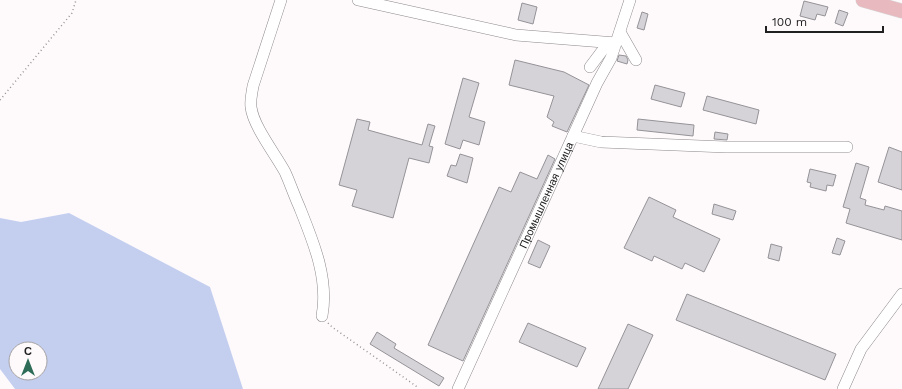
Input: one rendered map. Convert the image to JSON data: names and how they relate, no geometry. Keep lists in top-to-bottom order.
{
  "streets": {
    "street": ["Промышленная улица"]
  },
  "scale_bar": "100 m",
  "north": "top"
}
